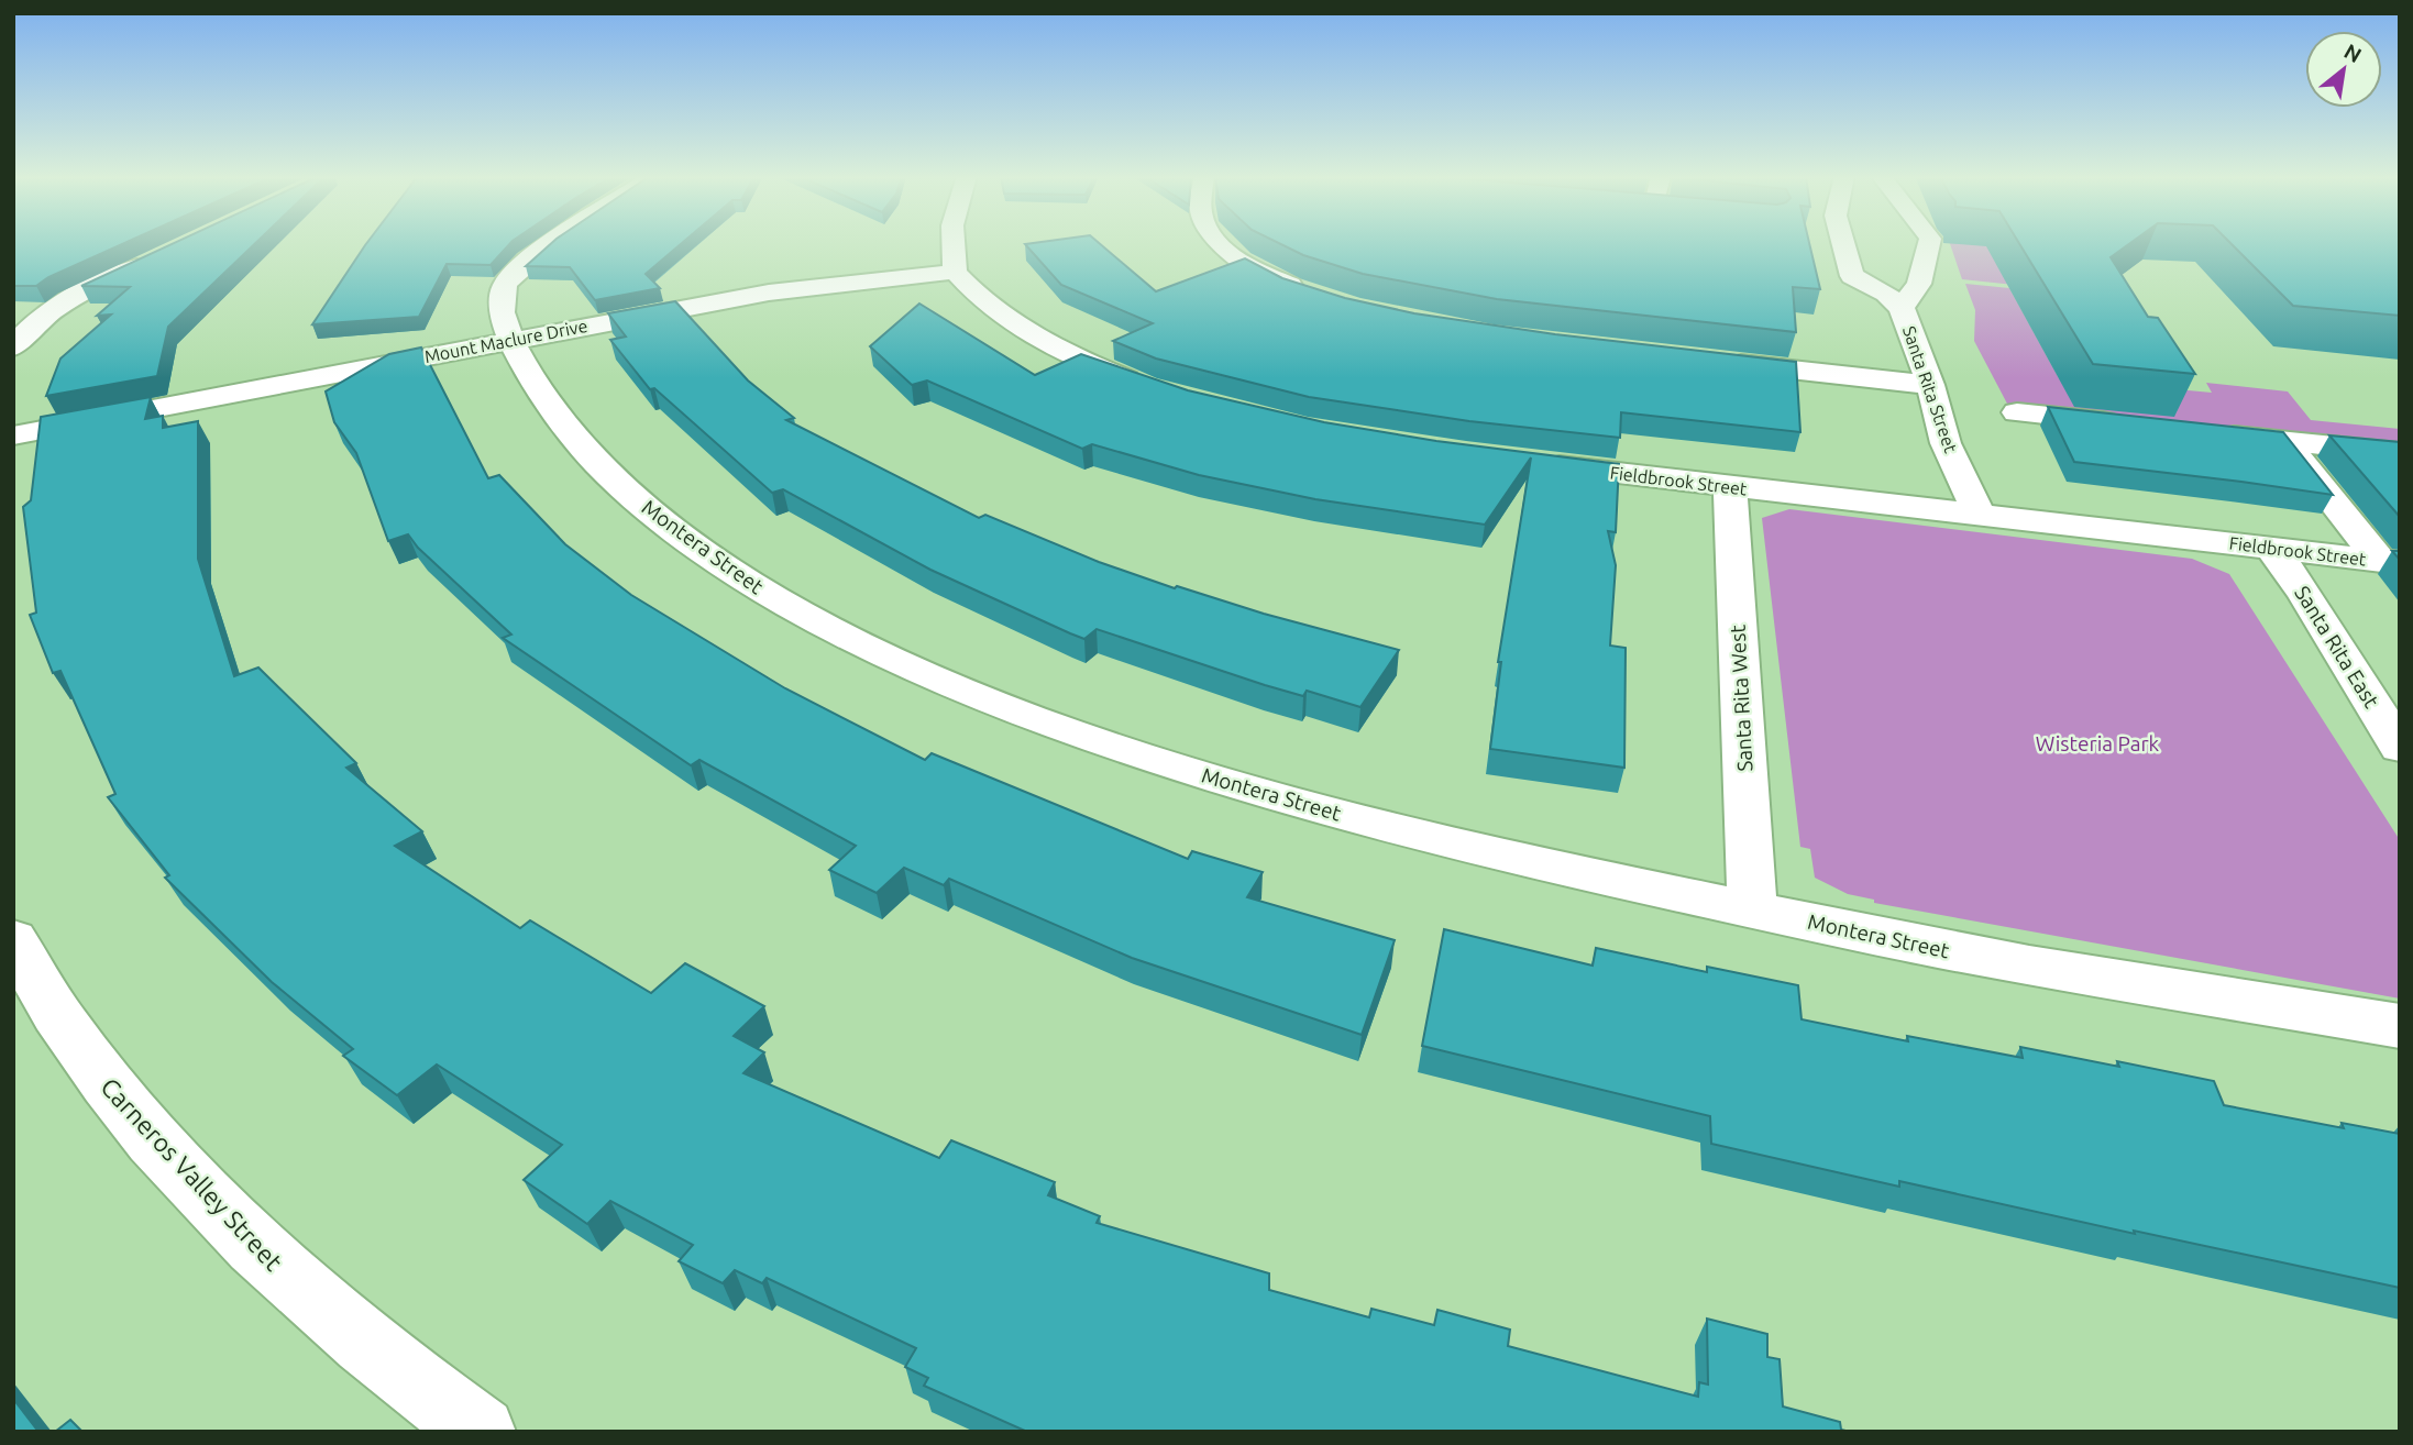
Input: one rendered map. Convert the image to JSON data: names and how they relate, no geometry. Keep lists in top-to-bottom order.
{
  "streets": {
    "street": [
      "Mount Maclure Drive",
      "Santa Rita Street",
      "Fieldbrook Street",
      "Montera Street",
      "Santa Rita East",
      "Santa Rita West",
      "Carneros Valley Street"
    ]
  },
  "crossings": [
    ["Mount Maclure Drive", "Montera Street"],
    ["Santa Rita Street", "Fieldbrook Street"],
    ["Fieldbrook Street", "Santa Rita East"],
    ["Fieldbrook Street", "Santa Rita West"],
    ["Montera Street", "Santa Rita West"]
  ],
  "parks": ["Wisteria Park"],
  "north": "top right"
}
